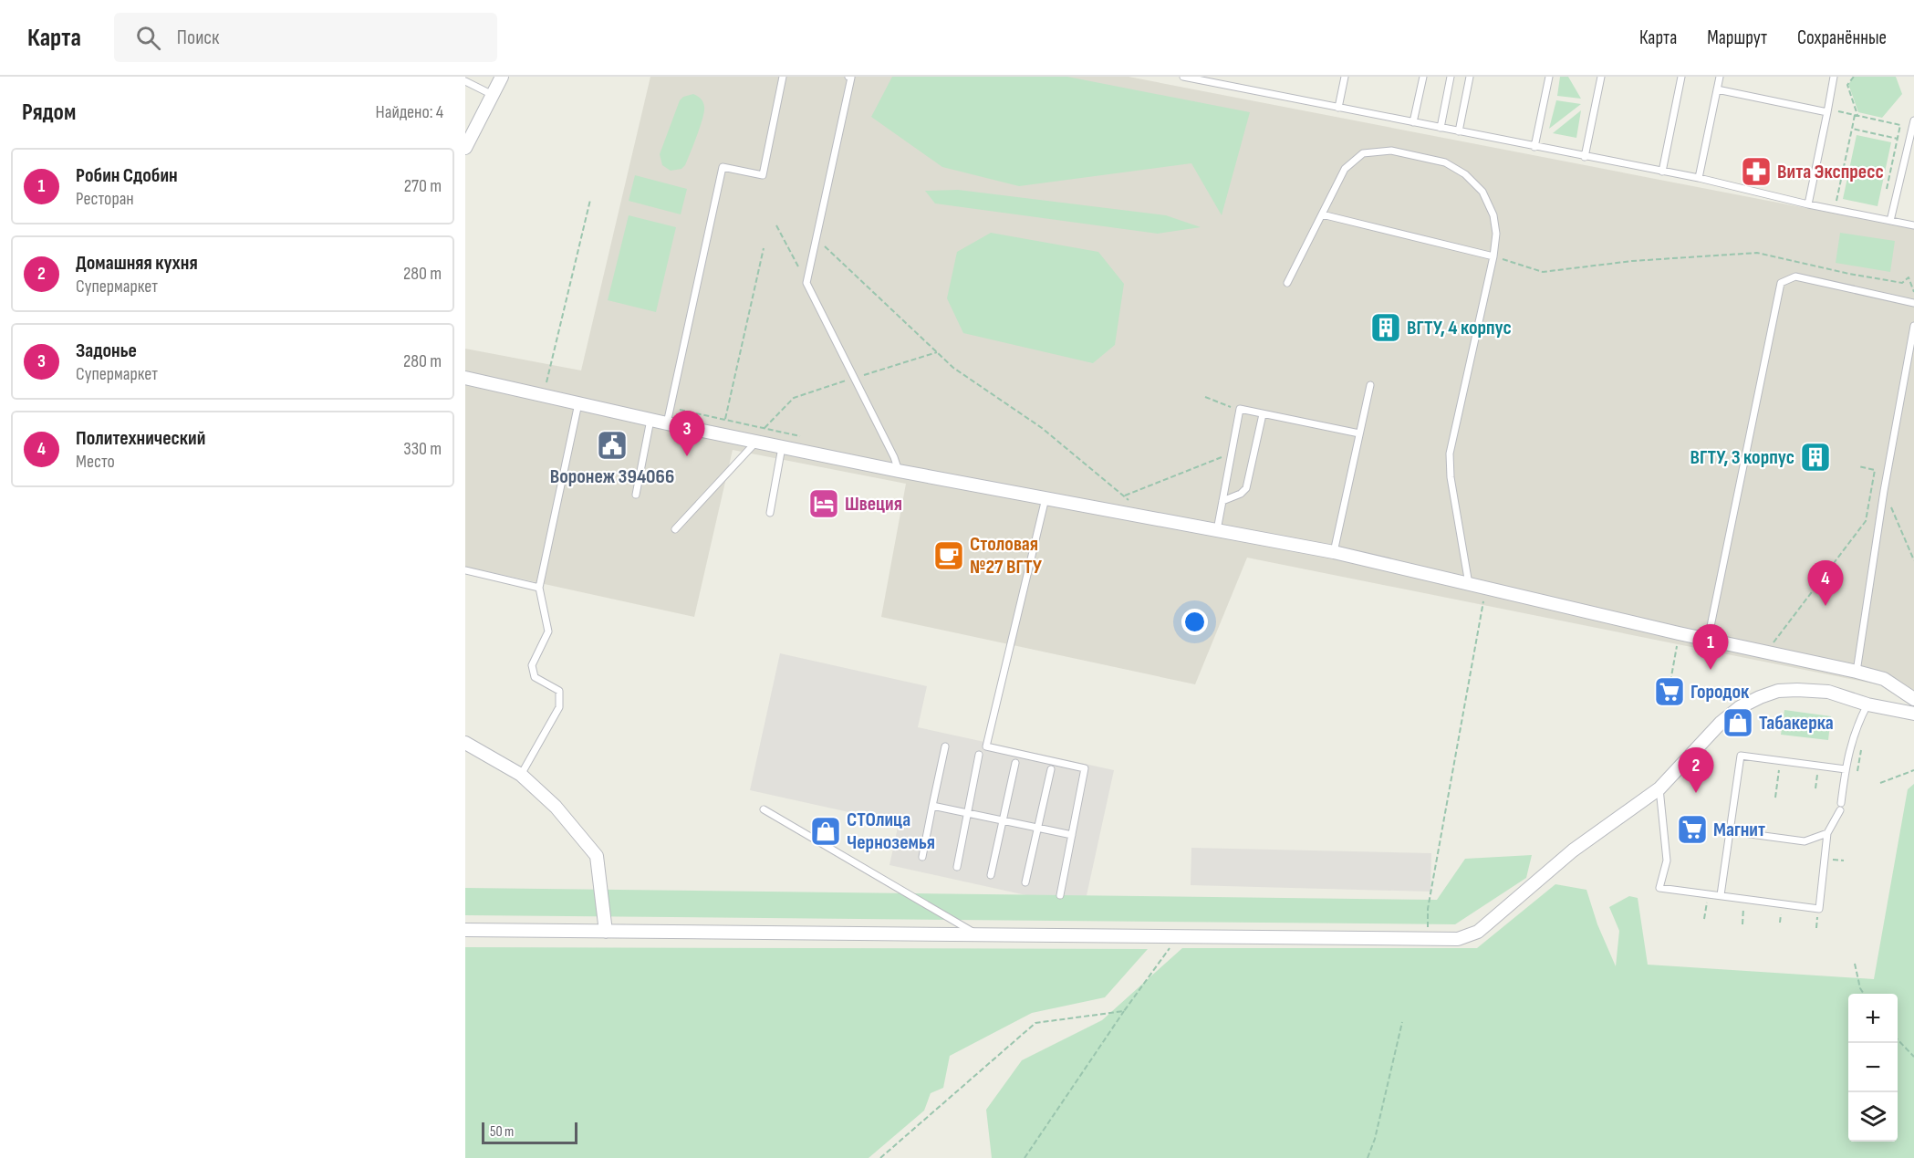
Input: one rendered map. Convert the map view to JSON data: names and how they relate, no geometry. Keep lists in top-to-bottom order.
{
  "places": {
    "pharmacy": ["Вита Экспресс"],
    "building": ["ВГТУ, 4 корпус", "ВГТУ, 3 корпус"],
    "public building": ["Воронеж 394066"],
    "hotel": ["Швеция"],
    "cafe": ["Столовая №27 ВГТУ"],
    "supermarket": ["Городок", "Магнит"],
    "shop": ["Табакерка", "СТОлица Черноземья"]
  },
  "scale_bar": "50 m",
  "page": {
    "header": "Карта",
    "search": "Поиск",
    "nav": ["Карта", "Маршрут", "Сохранённые"],
    "heading": ["Рядом", "Найдено: 4"],
    "list": [
      {
        "mark": "1",
        "name": "Робин Сдобин",
        "note": "Ресторан",
        "value": "270 m"
      },
      {
        "mark": "2",
        "name": "Домашняя кухня",
        "note": "Супермаркет",
        "value": "280 m"
      },
      {
        "mark": "3",
        "name": "Задонье",
        "note": "Супермаркет",
        "value": "280 m"
      },
      {
        "mark": "4",
        "name": "Политехнический",
        "note": "Место",
        "value": "330 m"
      }
    ],
    "pins": [
      "3",
      "4",
      "1",
      "2"
    ],
    "map_buttons": ["+", "−"],
    "scale": "50 m"
  }
}
